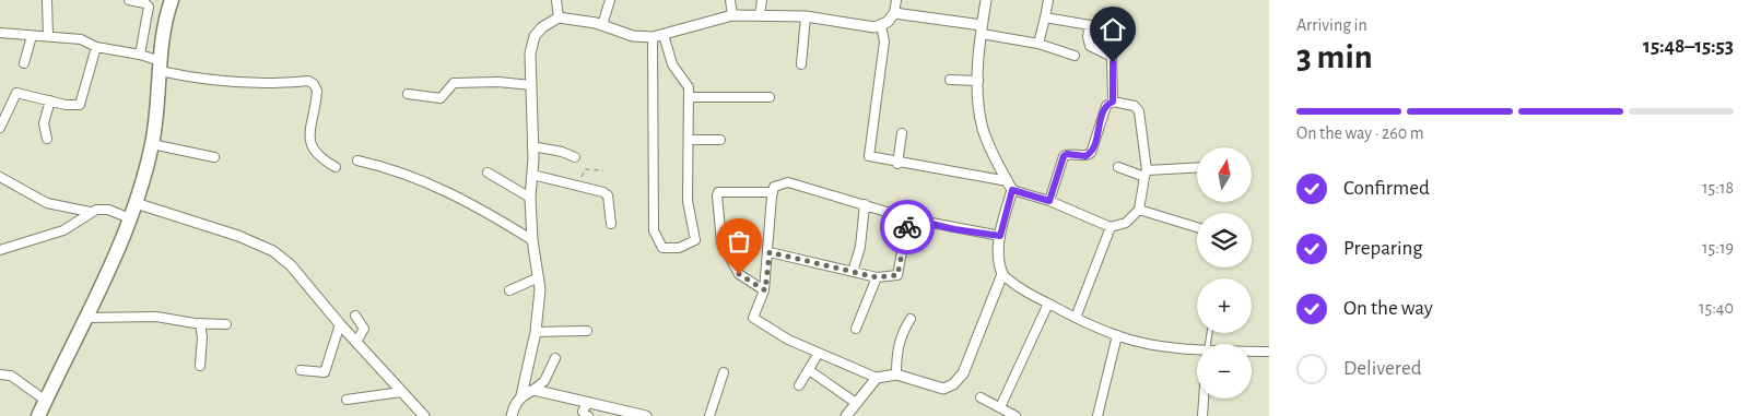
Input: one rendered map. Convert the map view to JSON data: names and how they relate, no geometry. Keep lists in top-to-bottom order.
{
  "north": "top",
  "page": {
    "heading": ["3 min", "Arriving in", "15:48–15:53"],
    "bar": "On the way · 260 m",
    "map_buttons": ["+", "−"],
    "list": [
      ["Confirmed", "15:18"],
      ["Preparing", "15:19"],
      ["On the way", "15:40"],
      "Delivered"
    ]
  }
}
